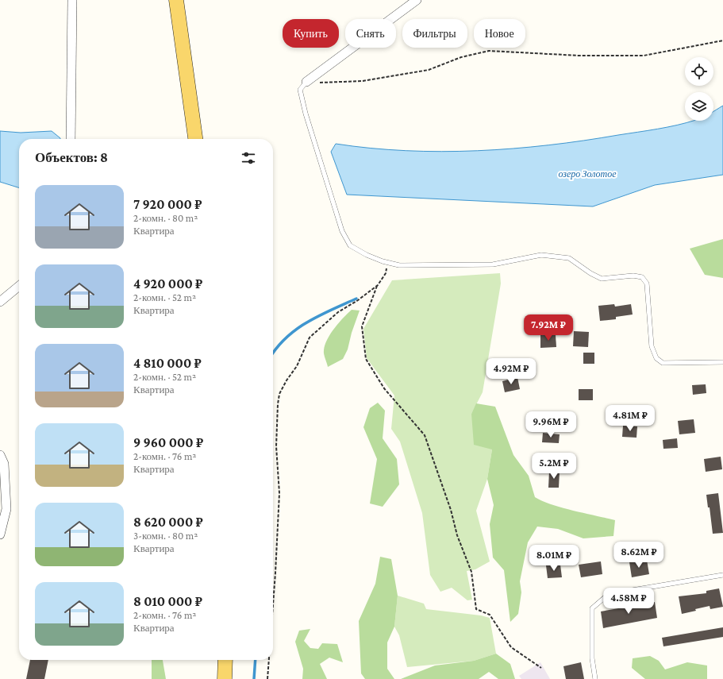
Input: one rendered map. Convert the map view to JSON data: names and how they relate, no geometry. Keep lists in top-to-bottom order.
{
  "water": ["озеро Золотое"],
  "page": {
    "chip": [
      "Купить",
      "Снять",
      "Фильтры",
      "Новое"
    ],
    "heading": "Объектов: 8",
    "list": [
      {
        "name": "7 920 000 ₽",
        "note": "2-комн. · 80 m² · Квартира"
      },
      {
        "name": "4 920 000 ₽",
        "note": "2-комн. · 52 m² · Квартира"
      },
      {
        "name": "4 810 000 ₽",
        "note": "2-комн. · 52 m² · Квартира"
      },
      {
        "name": "9 960 000 ₽",
        "note": "2-комн. · 76 m² · Квартира"
      },
      {
        "name": "8 620 000 ₽",
        "note": "3-комн. · 80 m² · Квартира"
      },
      {
        "name": "8 010 000 ₽",
        "note": "2-комн. · 76 m² · Квартира"
      }
    ],
    "price": [
      "7.92M ₽",
      "4.92M ₽",
      "4.81M ₽",
      "9.96M ₽",
      "5.2M ₽",
      "8.62M ₽",
      "8.01M ₽",
      "4.58M ₽"
    ]
  }
}
